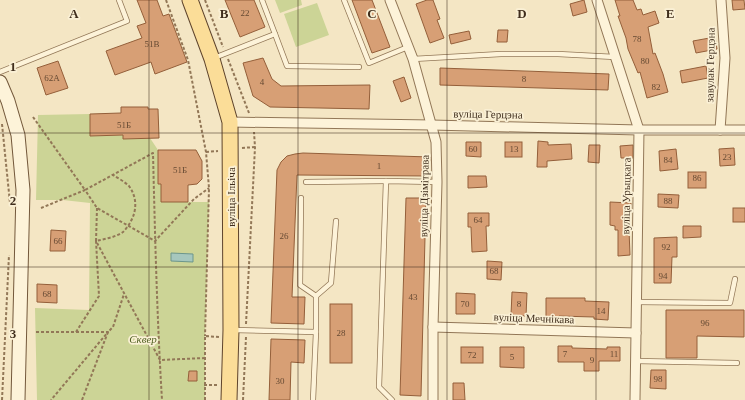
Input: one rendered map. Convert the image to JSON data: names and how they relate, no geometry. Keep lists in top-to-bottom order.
{
  "streets": {
    "main road": ["вуліца Ільіча"],
    "street": [
      "завулак Герцэна",
      "вуліца Герцэна",
      "вуліца Дзімітрава",
      "вуліца Урыцкага",
      "вуліца Мечнікава"
    ]
  },
  "crossings": [
    ["завулак Герцэна", "вуліца Герцэна"],
    ["вуліца Герцэна", "вуліца Дзімітрава"],
    ["вуліца Герцэна", "вуліца Урыцкага"],
    ["вуліца Герцэна", "вуліца Ільіча"],
    ["вуліца Дзімітрава", "вуліца Мечнікава"],
    ["вуліца Урыцкага", "вуліца Мечнікава"]
  ],
  "parks": ["Сквер"],
  "house_numbers": [
    "22",
    "78",
    "51В",
    "80",
    "62А",
    "8",
    "4",
    "82",
    "51Б",
    "60",
    "13",
    "23",
    "84",
    "1",
    "51Б",
    "86",
    "88",
    "64",
    "26",
    "66",
    "92",
    "68",
    "94",
    "68",
    "43",
    "70",
    "8",
    "14",
    "96",
    "28",
    "7",
    "11",
    "72",
    "5",
    "9",
    "98",
    "30"
  ],
  "grid": {
    "columns": [
      "A",
      "B",
      "C",
      "D",
      "E"
    ],
    "rows": ["1", "2", "3"]
  }
}
